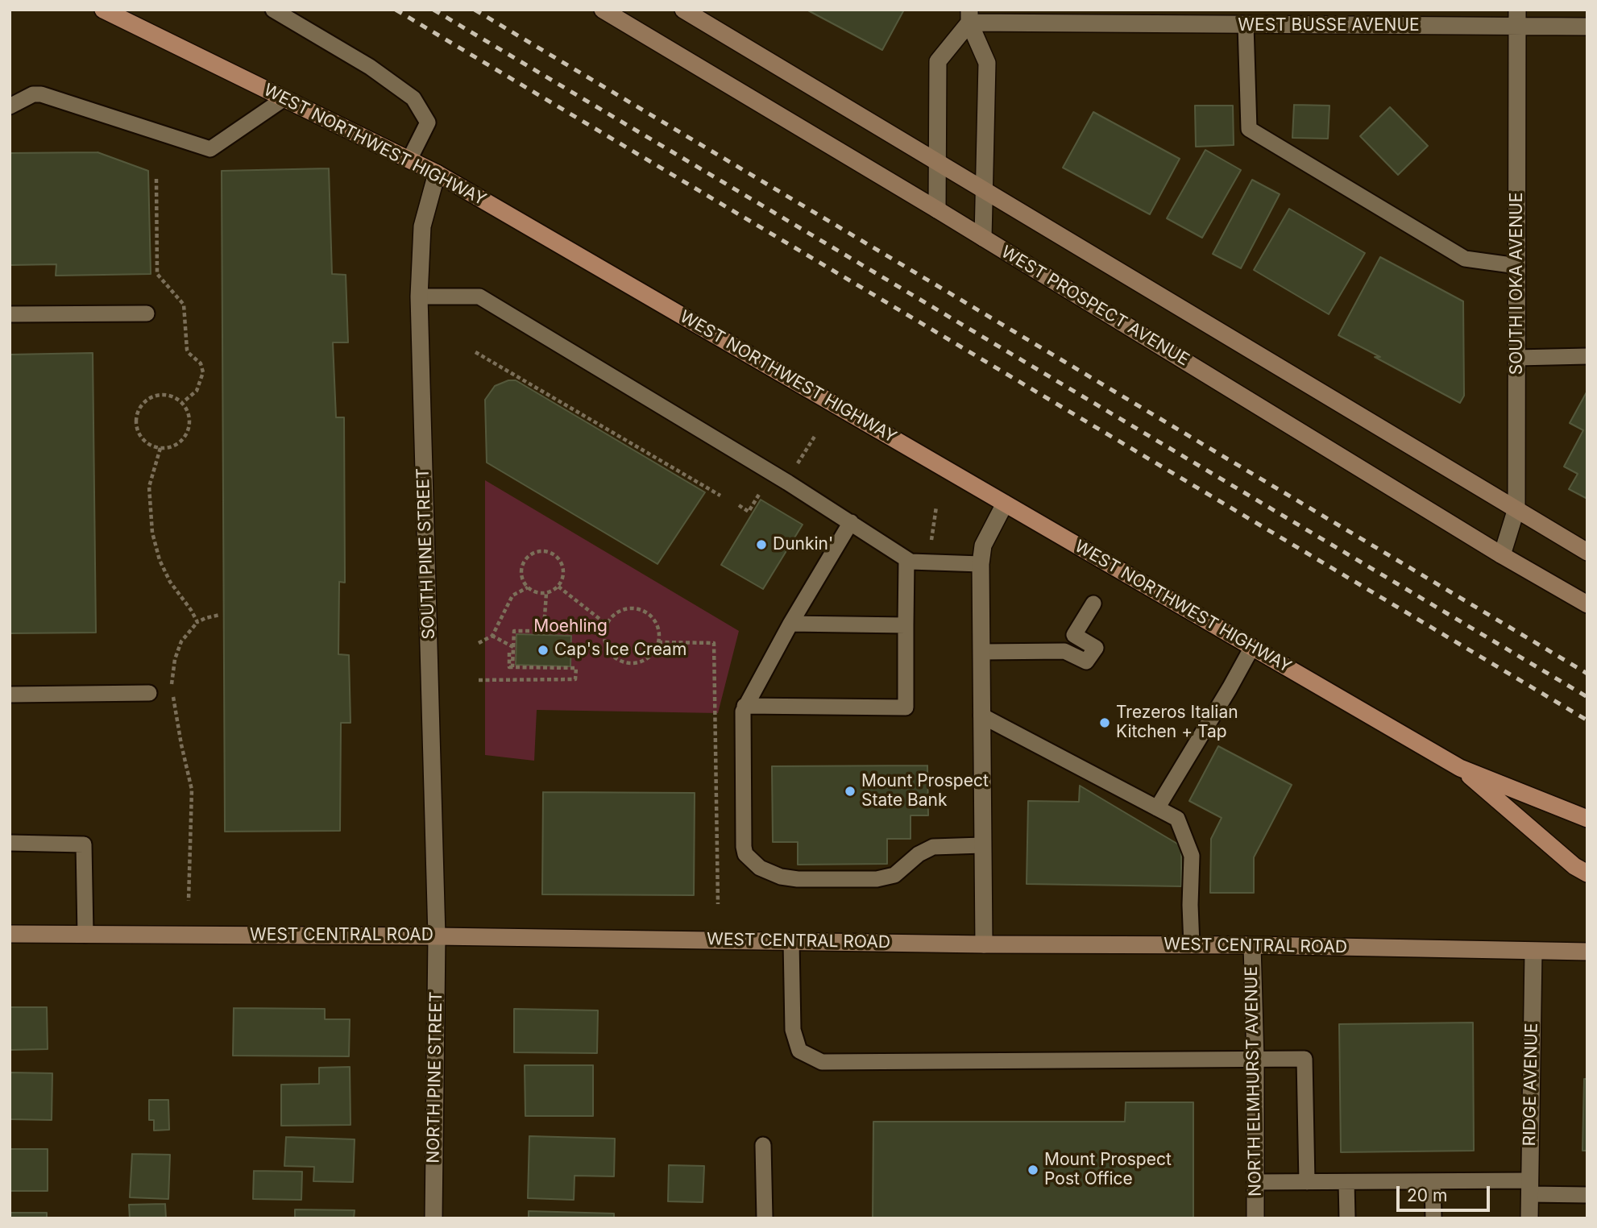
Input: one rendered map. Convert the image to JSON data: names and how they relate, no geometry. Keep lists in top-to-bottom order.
{
  "streets": {
    "main road": ["WEST NORTHWEST HIGHWAY"],
    "street": [
      "WEST BUSSE AVENUE",
      "SOUTH I OKA AVENUE",
      "WEST PROSPECT AVENUE",
      "SOUTH PINE STREET",
      "WEST CENTRAL ROAD",
      "NORTH PINE STREET",
      "NORTH ELMHURST AVENUE",
      "RIDGE AVENUE"
    ]
  },
  "crossings": [
    ["WEST BUSSE AVENUE", "SOUTH I OKA AVENUE"],
    ["WEST NORTHWEST HIGHWAY", "SOUTH PINE STREET"],
    ["SOUTH I OKA AVENUE", "WEST PROSPECT AVENUE"],
    ["SOUTH PINE STREET", "WEST CENTRAL ROAD"],
    ["SOUTH PINE STREET", "NORTH PINE STREET"],
    ["WEST CENTRAL ROAD", "NORTH PINE STREET"],
    ["WEST CENTRAL ROAD", "NORTH ELMHURST AVENUE"],
    ["WEST CENTRAL ROAD", "RIDGE AVENUE"]
  ],
  "parks": ["Moehling"],
  "places": [
    "Dunkin'",
    "Cap's Ice Cream",
    "Trezeros Italian Kitchen + Tap",
    "Mount Prospect State Bank",
    "Mount Prospect Post Office"
  ],
  "scale_bar": "20 m"
}
